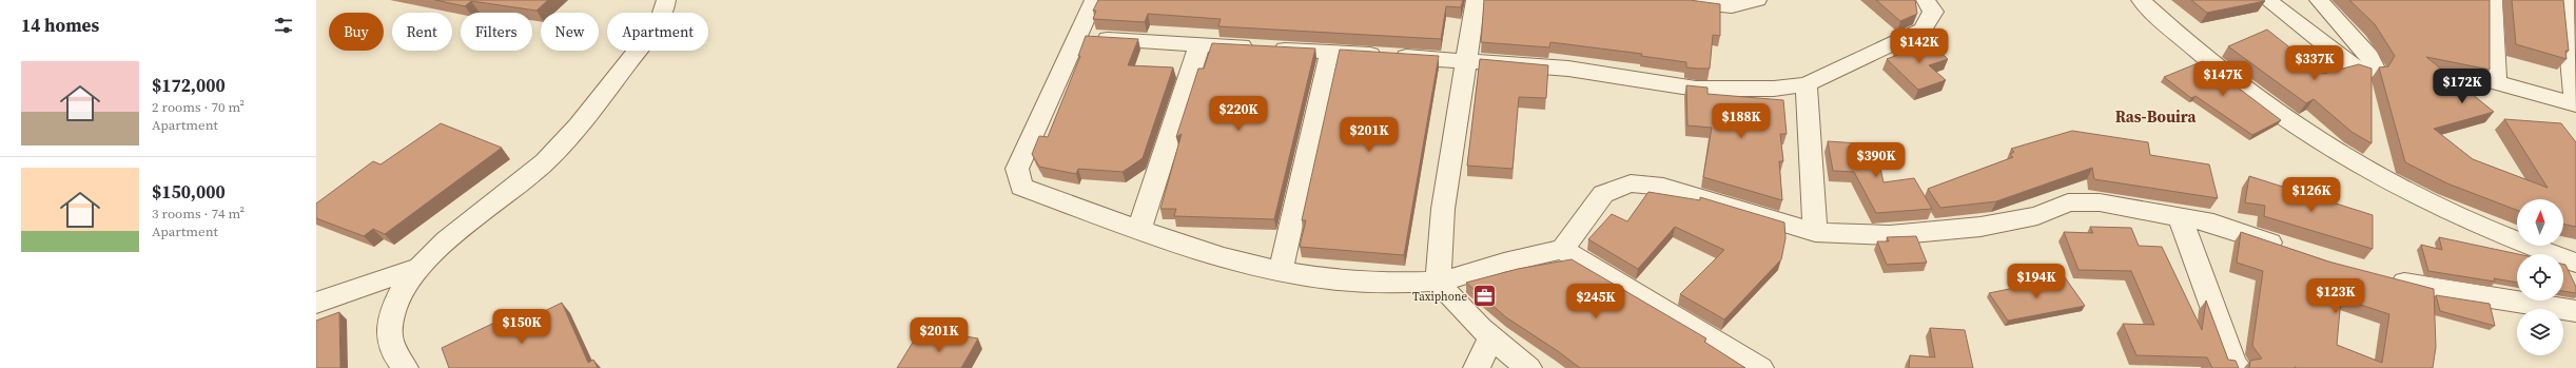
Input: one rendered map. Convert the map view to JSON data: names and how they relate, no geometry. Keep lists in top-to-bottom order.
{
  "districts": ["Ras-Bouira"],
  "places": {
    "office": ["Taxiphone"]
  },
  "north": "top",
  "page": {
    "heading": "14 homes",
    "chip": [
      "Buy",
      "Rent",
      "Filters",
      "New",
      "Apartment"
    ],
    "price": [
      "$142K",
      "$337K",
      "$147K",
      "$172K",
      "$220K",
      "$188K",
      "$201K",
      "$390K",
      "$126K",
      "$194K",
      "$123K",
      "$245K",
      "$150K",
      "$201K"
    ],
    "list": [
      {
        "name": "$172,000",
        "note": "2 rooms · 70 m² · Apartment"
      },
      {
        "name": "$150,000",
        "note": "3 rooms · 74 m² · Apartment"
      }
    ]
  }
}
